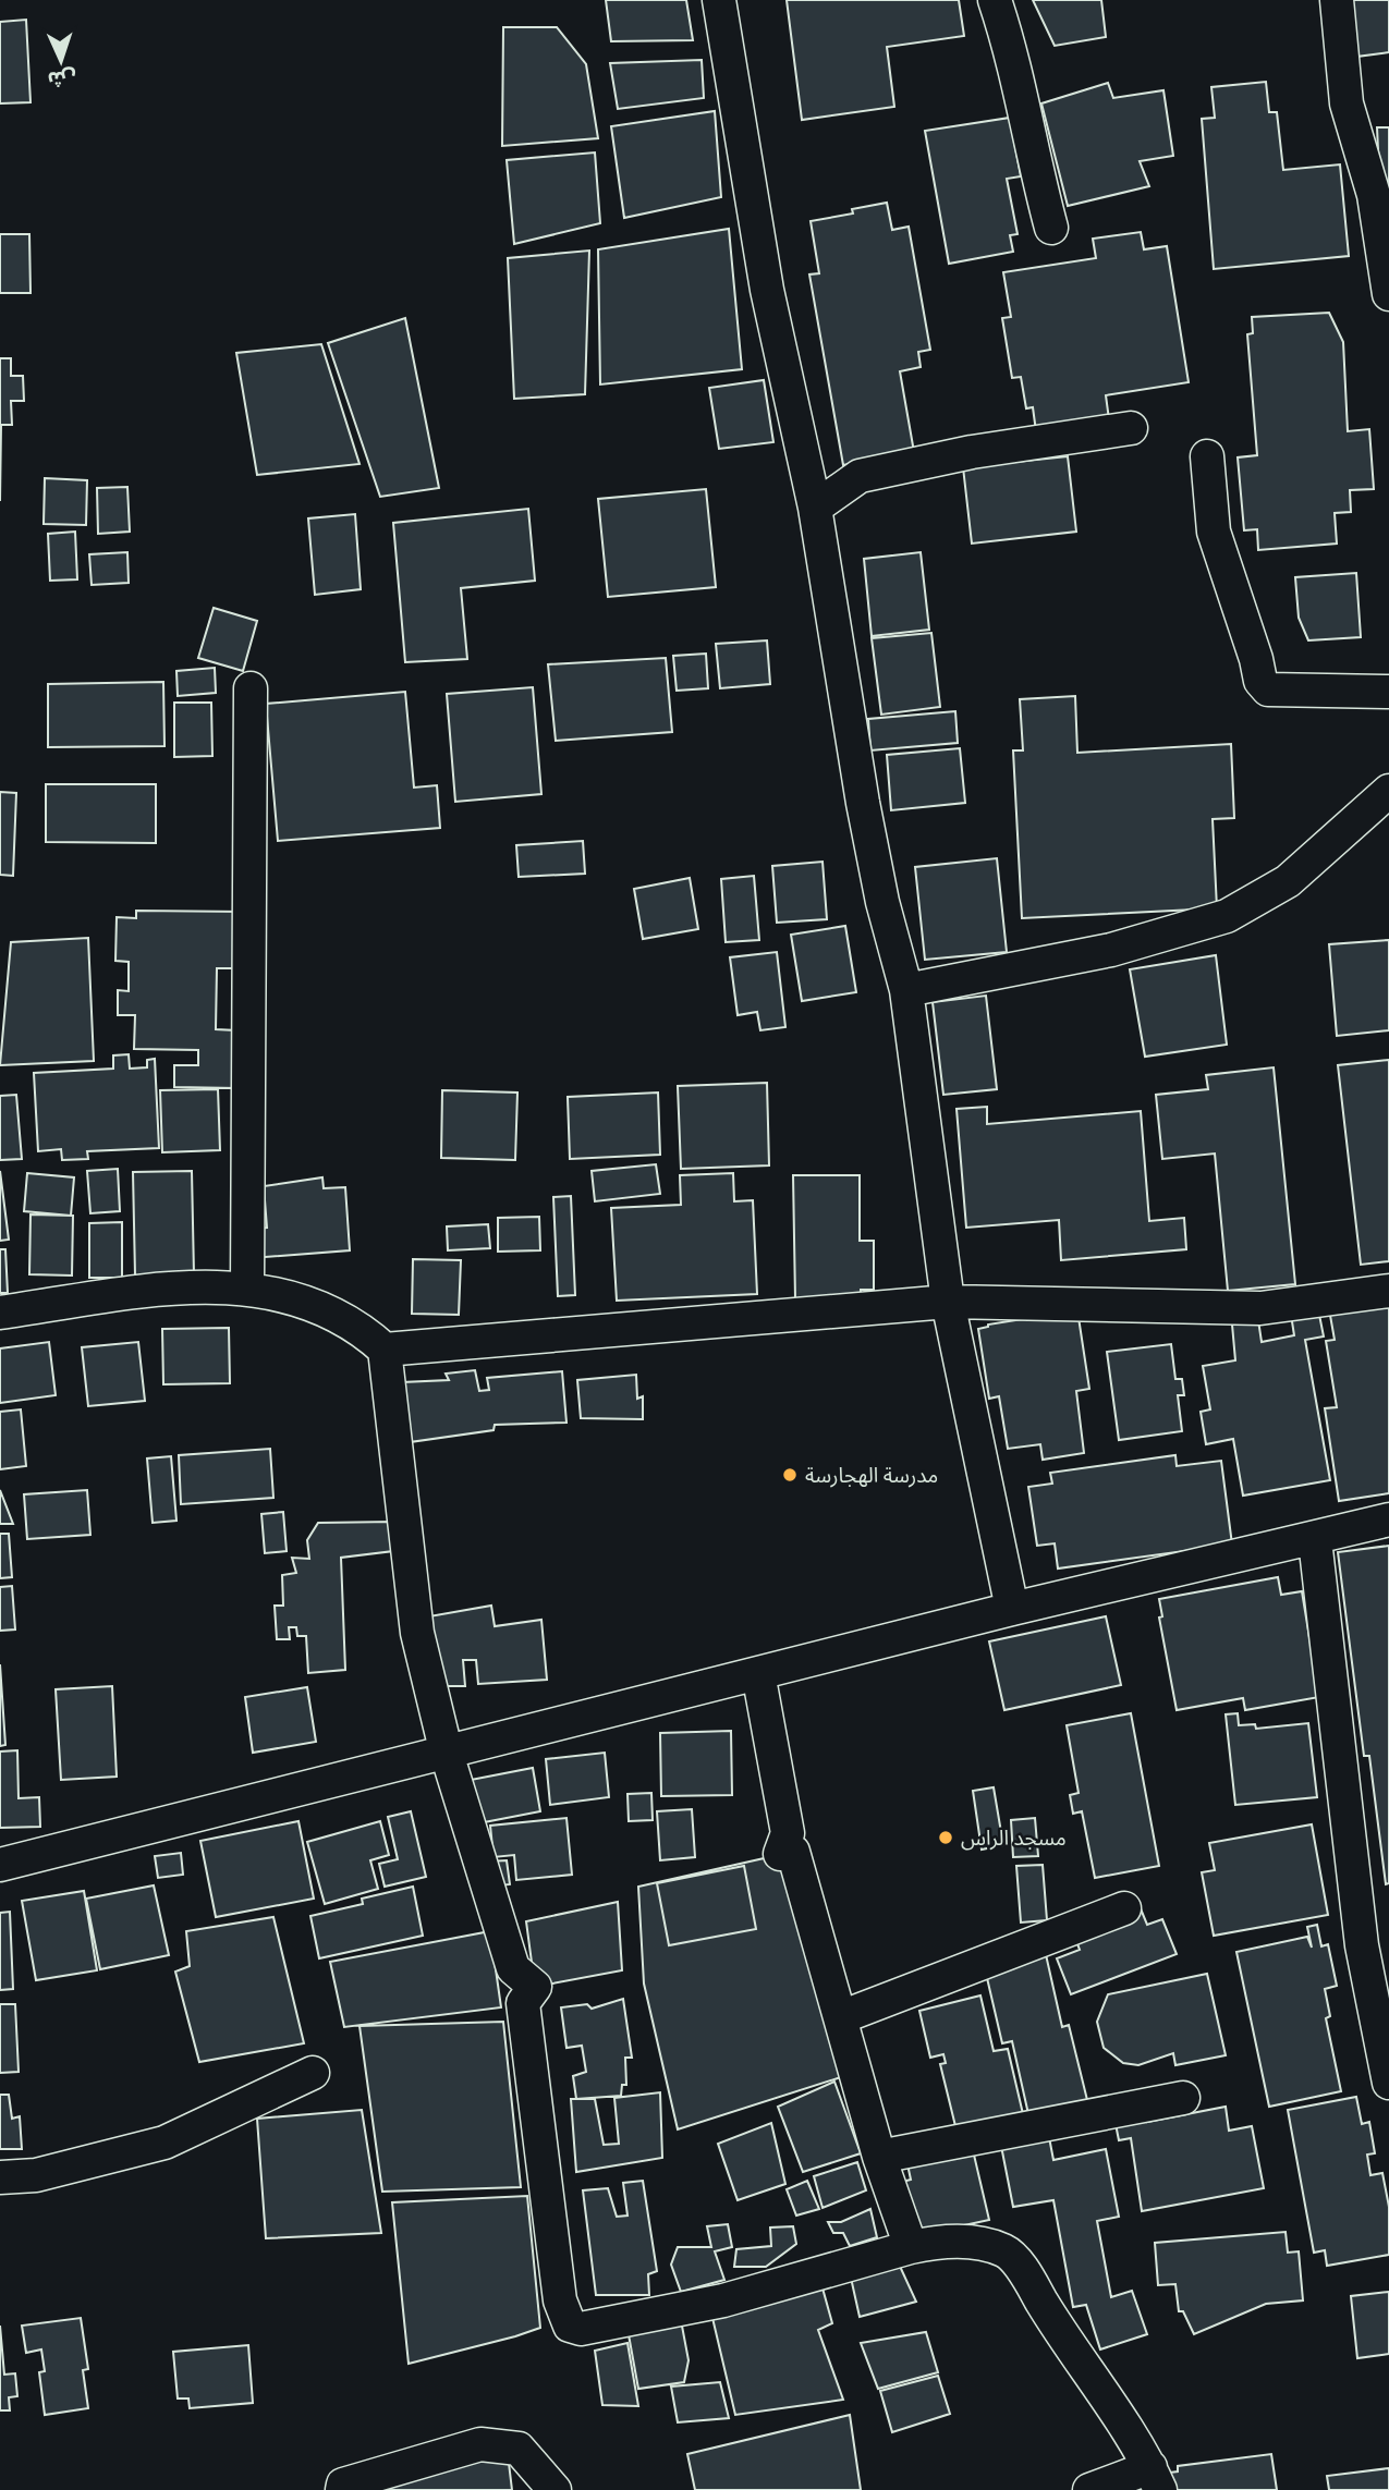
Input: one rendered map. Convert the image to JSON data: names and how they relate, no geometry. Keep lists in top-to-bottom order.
{
  "places": ["مدرسة الهجارسة", "مسجد الراس"],
  "north": "bottom"
}
